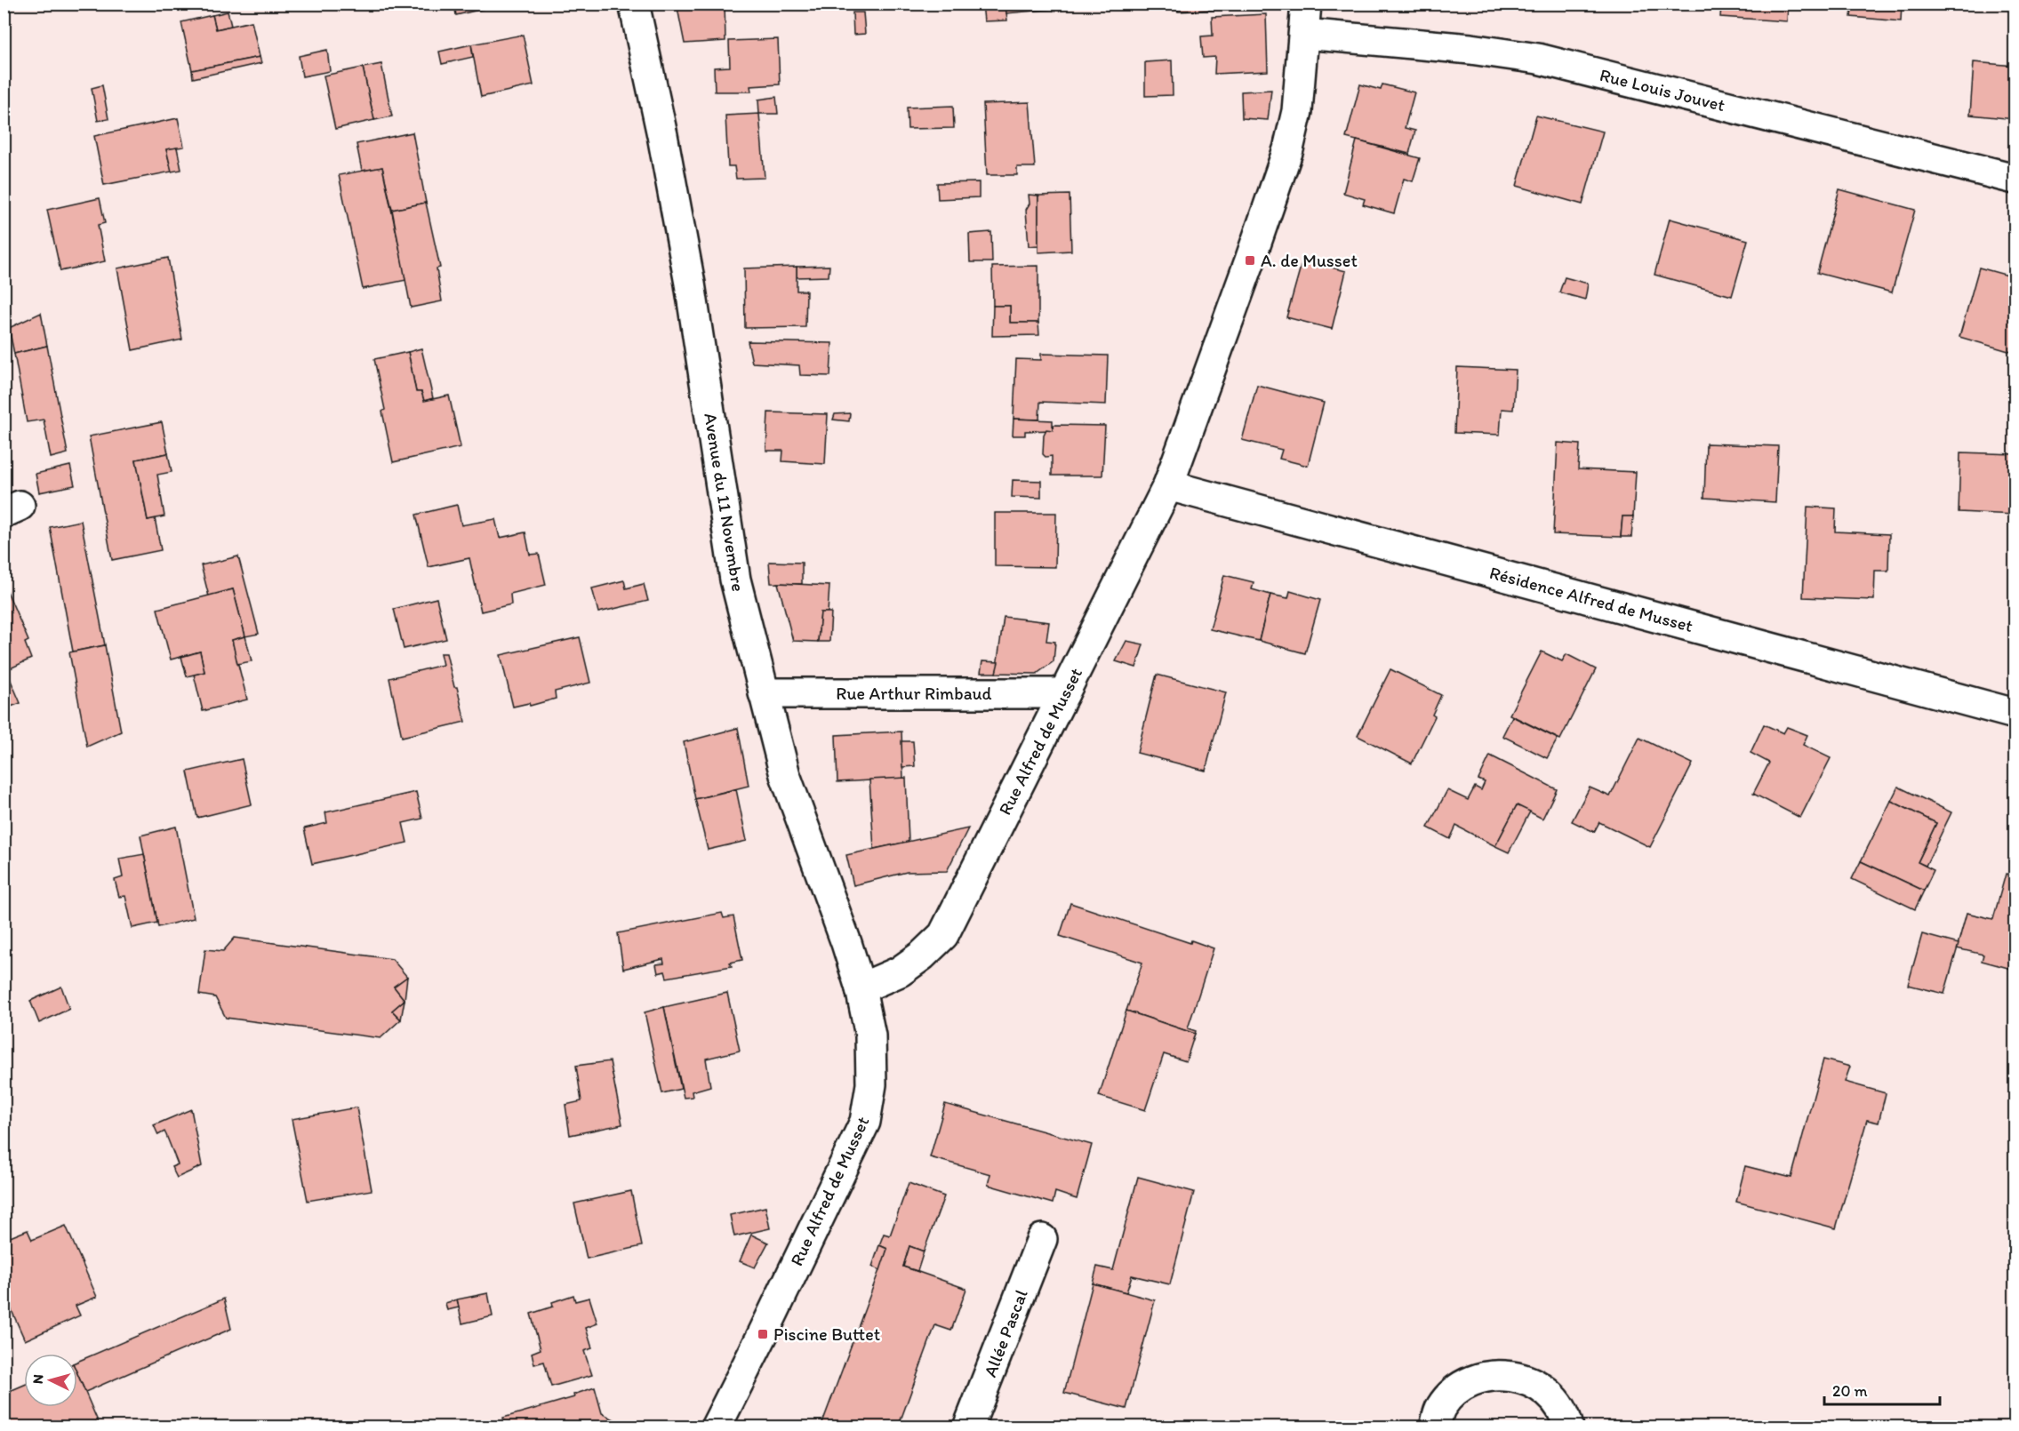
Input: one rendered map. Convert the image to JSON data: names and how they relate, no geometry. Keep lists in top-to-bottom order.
{
  "streets": {
    "street": [
      "Rue Louis Jouvet",
      "Avenue du 11 Novembre",
      "Résidence Alfred de Musset",
      "Rue Arthur Rimbaud",
      "Rue Alfred de Musset",
      "Allée Pascal"
    ]
  },
  "crossings": [
    ["Rue Louis Jouvet", "Rue Alfred de Musset"],
    ["Avenue du 11 Novembre", "Rue Arthur Rimbaud"],
    ["Avenue du 11 Novembre", "Rue Alfred de Musset"],
    ["Résidence Alfred de Musset", "Rue Alfred de Musset"],
    ["Rue Arthur Rimbaud", "Rue Alfred de Musset"]
  ],
  "places": {
    "transit": ["A. de Musset", "Piscine Buttet"]
  },
  "scale_bar": "20 m",
  "north": "left"
}
